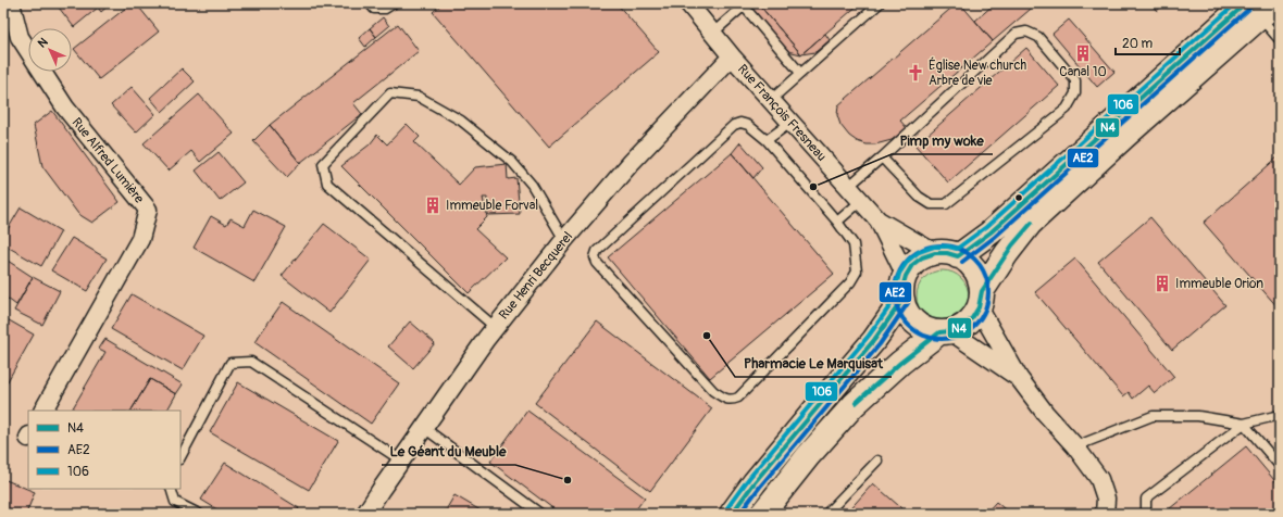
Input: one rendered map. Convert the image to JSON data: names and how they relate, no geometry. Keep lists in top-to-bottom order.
{
  "streets": {
    "street": ["Rue François Fresneau", "Rue Alfred Lumière", "Rue Henri Becquerel"]
  },
  "crossings": [
    ["Rue François Fresneau", "Rue Henri Becquerel"]
  ],
  "places": {
    "building": ["Canal 10", "Immeuble Forval", "Immeuble Orion"],
    "church": ["Église New church Arbre de vie"],
    "other": ["Pimp my woke", "Pharmacie Le Marquisat", "Le Géant du Meuble"]
  },
  "lines": ["transit line N4", "transit line 106", "transit line AE2"],
  "legend": ["N4", "AE2", "106"],
  "scale_bar": "20 m",
  "north": "top left"
}
